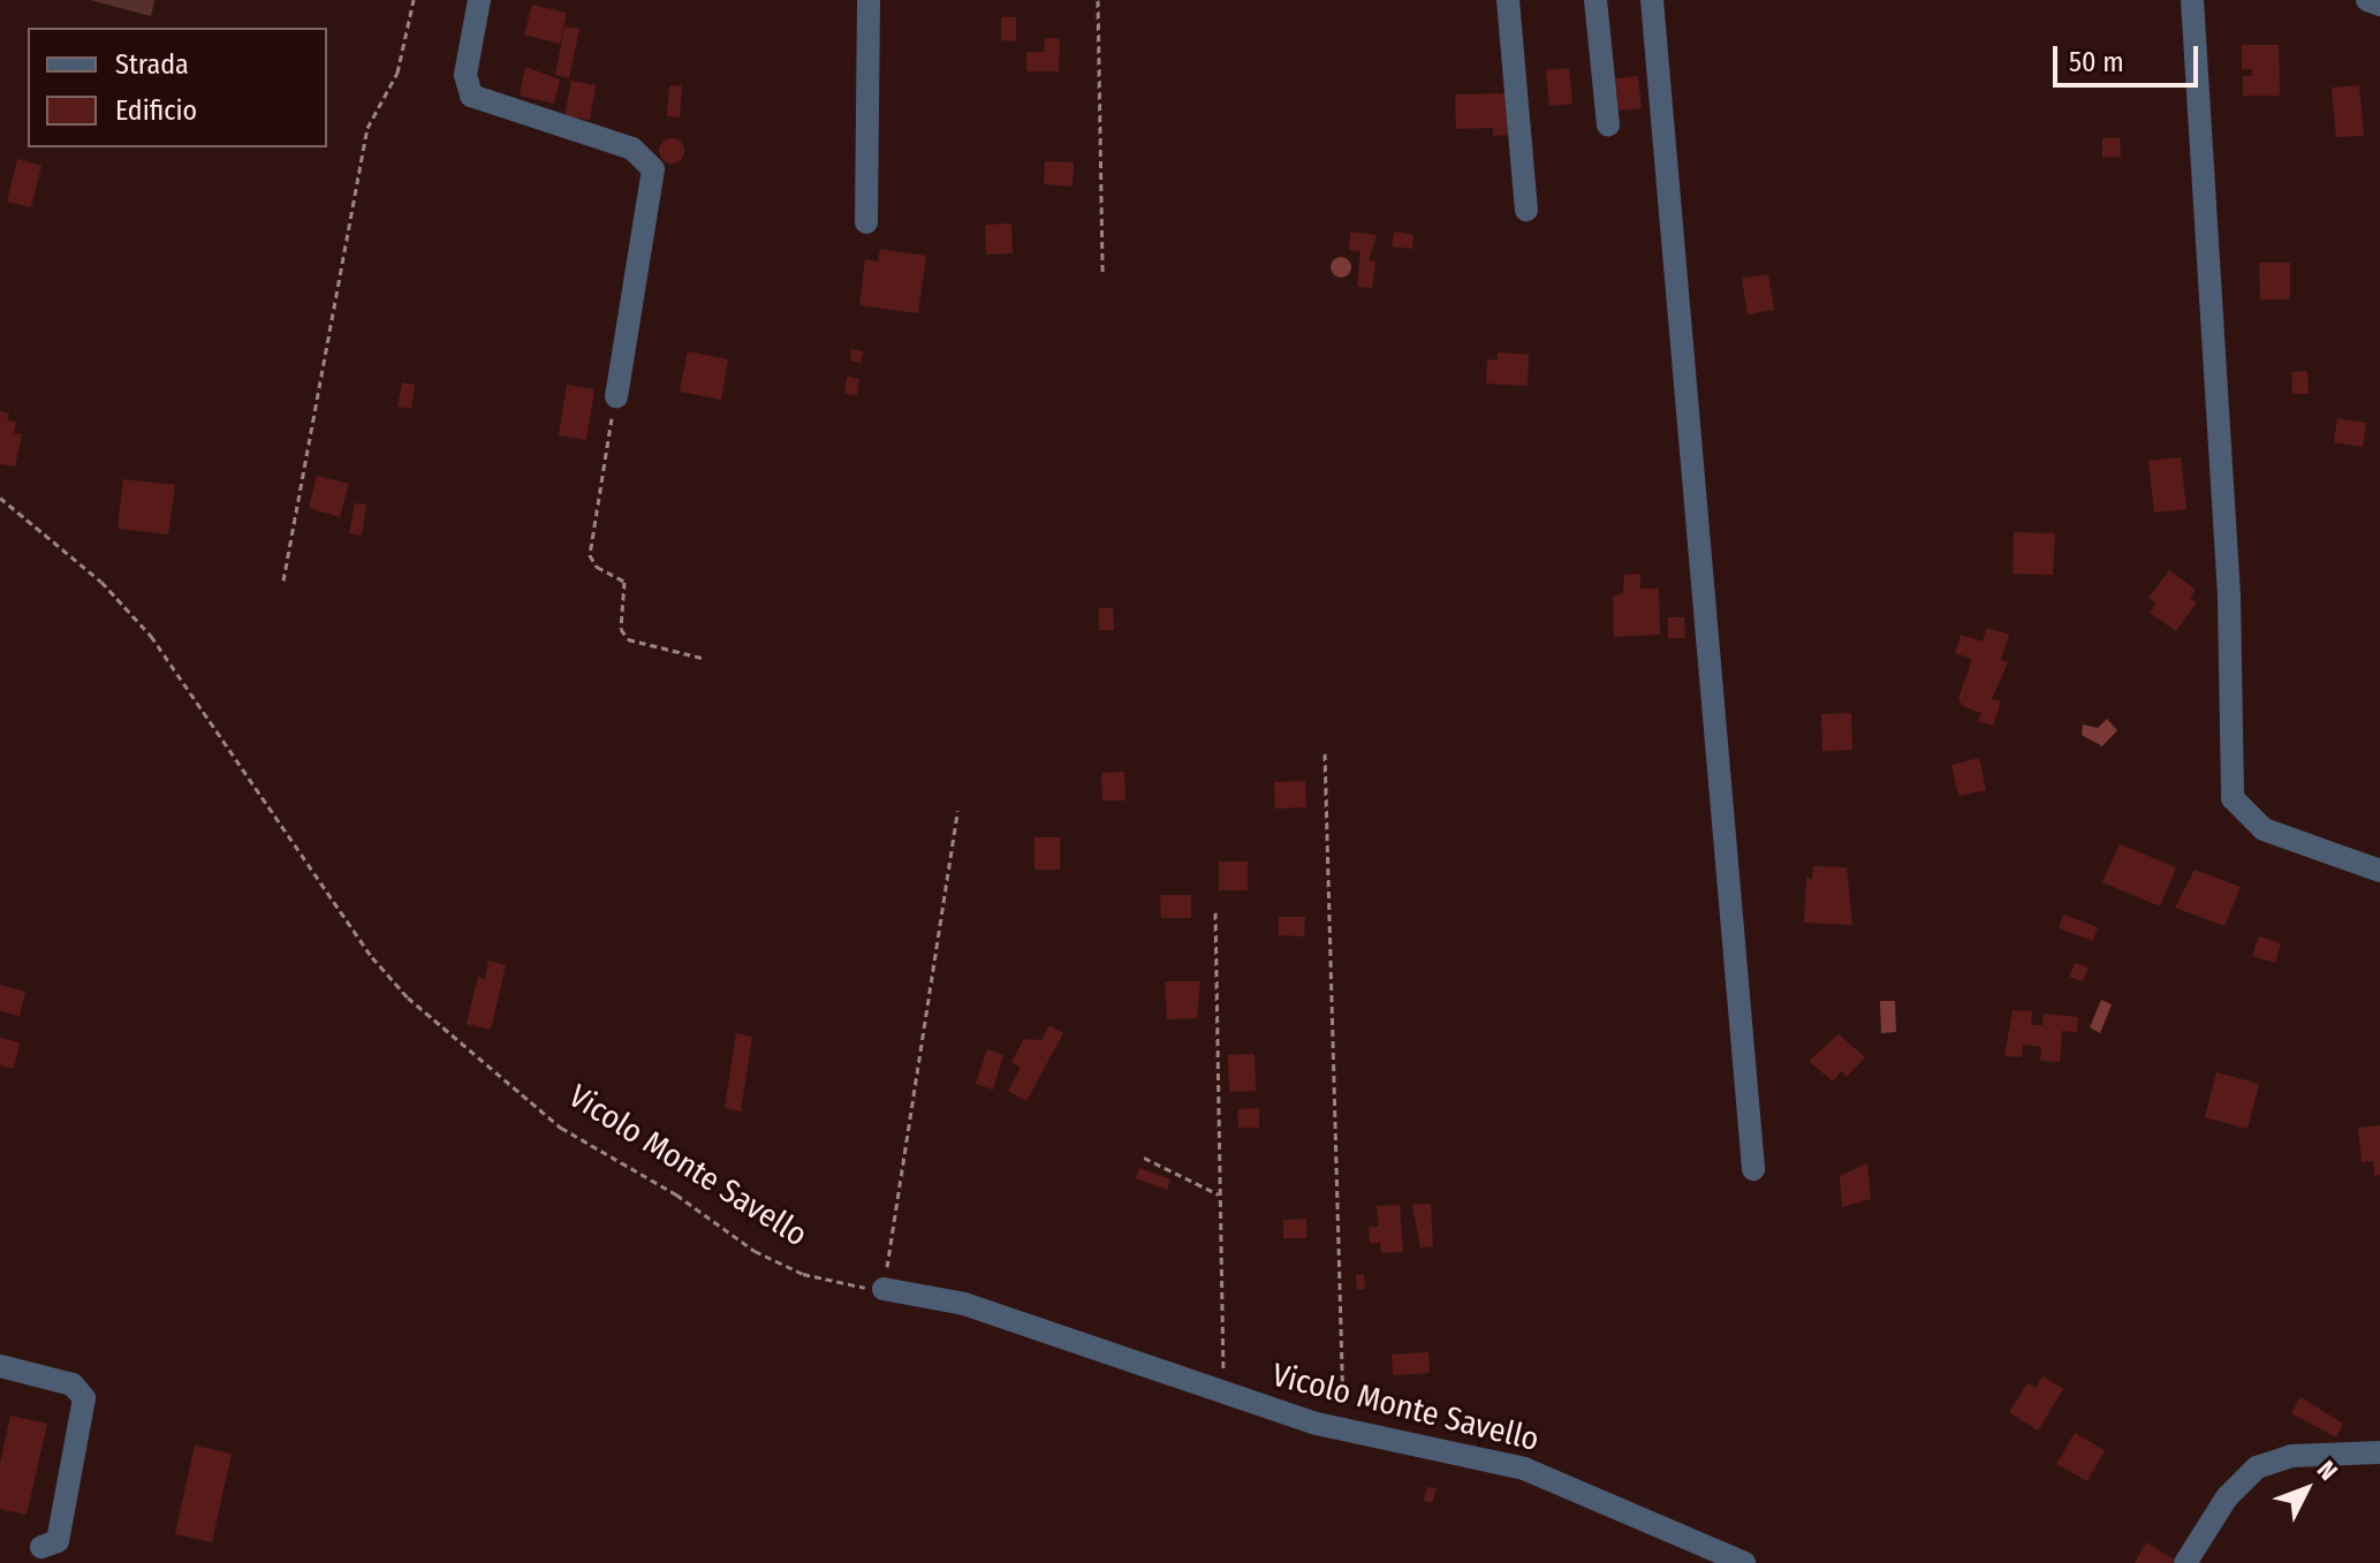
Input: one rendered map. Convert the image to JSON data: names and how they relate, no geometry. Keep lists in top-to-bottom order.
{
  "streets": {
    "street": ["Vicolo Monte Savello"]
  },
  "legend": ["Strada", "Edificio"],
  "scale_bar": "50 m",
  "north": "top right"
}
